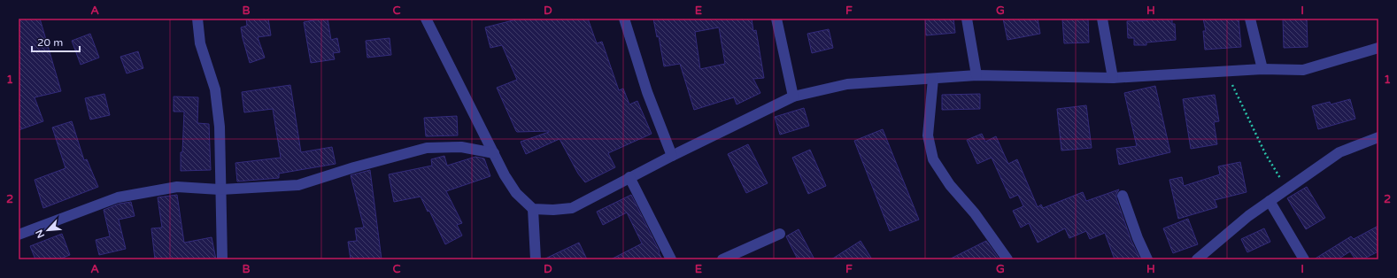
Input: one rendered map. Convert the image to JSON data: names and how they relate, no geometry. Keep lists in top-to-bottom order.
{
  "scale_bar": "20 m",
  "north": "bottom left",
  "grid": {
    "columns": [
      "A",
      "B",
      "C",
      "D",
      "E",
      "F",
      "G",
      "H",
      "I"
    ],
    "rows": ["1", "2"]
  }
}
